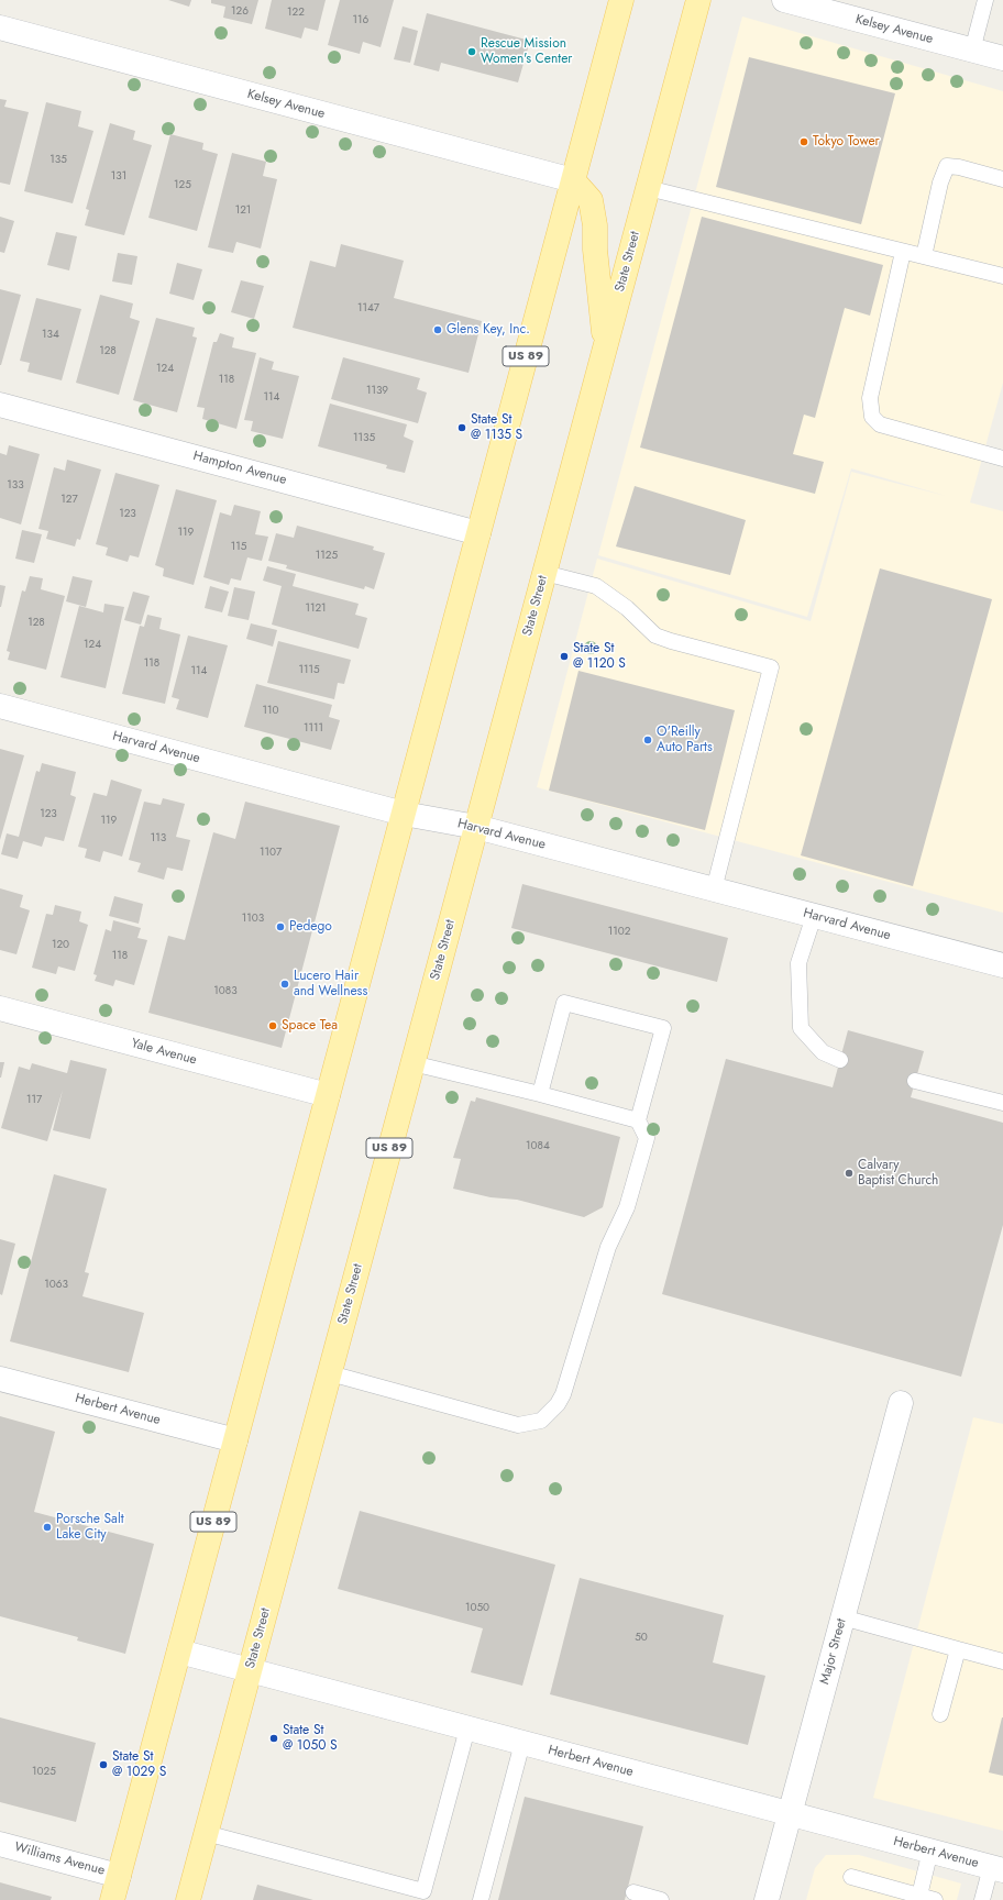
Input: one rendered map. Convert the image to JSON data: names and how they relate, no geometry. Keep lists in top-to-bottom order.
{
  "streets": {
    "main road": ["State Street", "US 89"],
    "street": [
      "Kelsey Avenue",
      "Hampton Avenue",
      "Harvard Avenue",
      "Yale Avenue",
      "Herbert Avenue",
      "Major Street",
      "Williams Avenue"
    ]
  },
  "crossings": [
    ["Kelsey Avenue", "US 89"],
    ["State Street", "Harvard Avenue"],
    ["State Street", "Herbert Avenue"],
    ["US 89", "Hampton Avenue"],
    ["US 89", "Harvard Avenue"],
    ["US 89", "Yale Avenue"],
    ["US 89", "Herbert Avenue"],
    ["US 89", "Williams Avenue"],
    ["Herbert Avenue", "Major Street"]
  ],
  "places": [
    "Rescue Mission Women's Center",
    "Tokyo Tower",
    "Glens Key, Inc.",
    "State St @ 1135 S",
    "State St @ 1120 S",
    "O'Reilly Auto Parts",
    "Pedego",
    "Lucero Hair and Wellness",
    "Space Tea",
    "Calvary Baptist Church",
    "Porsche Salt Lake City",
    "State St @ 1050 S",
    "State St @ 1029 S"
  ],
  "house_numbers": [
    "126",
    "122",
    "116",
    "135",
    "131",
    "125",
    "121",
    "1147",
    "134",
    "128",
    "124",
    "118",
    "1139",
    "114",
    "1135",
    "133",
    "127",
    "123",
    "119",
    "115",
    "1125",
    "1121",
    "128",
    "124",
    "118",
    "1115",
    "114",
    "110",
    "1111",
    "123",
    "119",
    "113",
    "1107",
    "1103",
    "1102",
    "120",
    "118",
    "1083",
    "117",
    "1084",
    "1063",
    "1050",
    "50",
    "1025"
  ]
}
